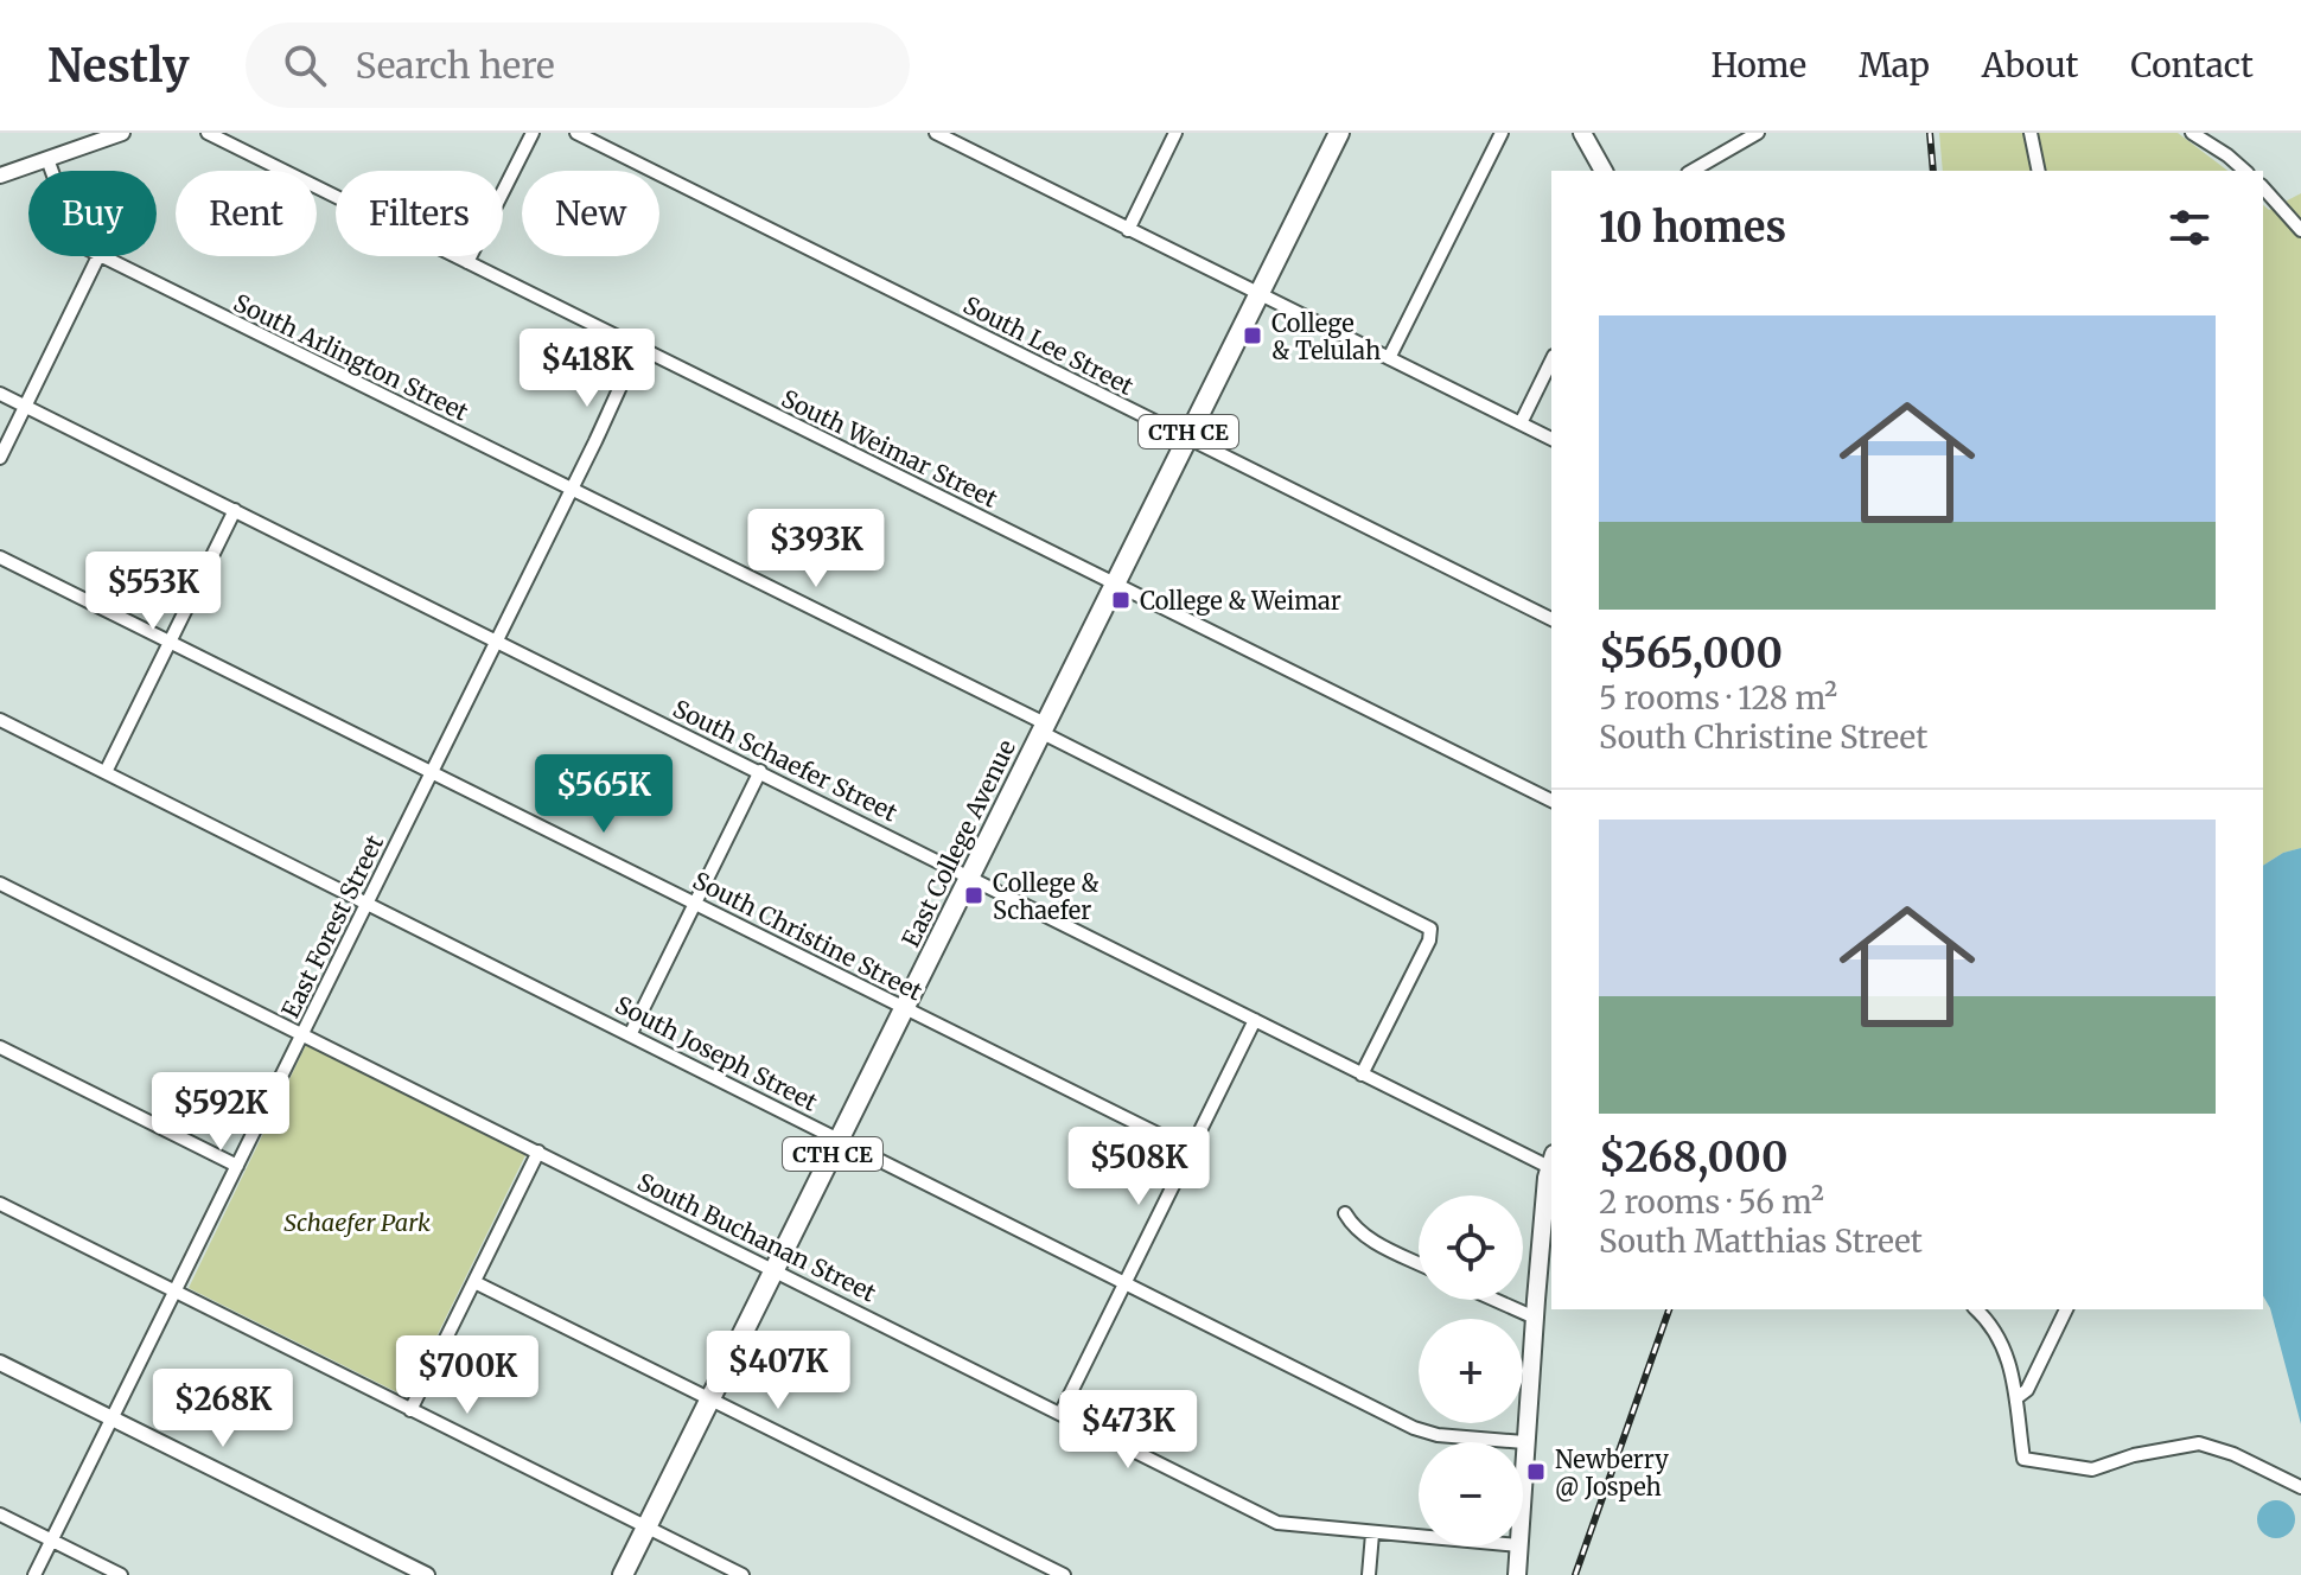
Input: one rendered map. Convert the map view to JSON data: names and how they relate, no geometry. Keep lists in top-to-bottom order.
{
  "streets": {
    "main road": ["CTH CE", "East College Avenue"],
    "street": [
      "South Lee Street",
      "South Arlington Street",
      "South Weimar Street",
      "South Schaefer Street",
      "East Forest Street",
      "South Christine Street",
      "South Joseph Street",
      "South Buchanan Street"
    ]
  },
  "crossings": [
    ["South Lee Street", "East College Avenue"],
    ["South Arlington Street", "South Schaefer Street"],
    ["South Arlington Street", "East College Avenue"],
    ["South Arlington Street", "East Forest Street"],
    ["South Weimar Street", "East College Avenue"],
    ["South Weimar Street", "East Forest Street"],
    ["South Schaefer Street", "East College Avenue"],
    ["South Schaefer Street", "East Forest Street"],
    ["East College Avenue", "South Christine Street"],
    ["East College Avenue", "South Joseph Street"],
    ["East College Avenue", "South Buchanan Street"],
    ["East Forest Street", "South Christine Street"],
    ["East Forest Street", "South Joseph Street"],
    ["East Forest Street", "South Buchanan Street"]
  ],
  "parks": ["Schaefer Park"],
  "places": {
    "transit": [
      "College & Telulah",
      "College & Weimar",
      "College & Schaefer",
      "Newberry @ Jospeh"
    ]
  },
  "page": {
    "header": "Nestly",
    "search": "Search here",
    "nav": [
      "Home",
      "Map",
      "About",
      "Contact"
    ],
    "chip": [
      "Buy",
      "Rent",
      "Filters",
      "New"
    ],
    "heading": "10 homes",
    "list": [
      {
        "name": "$565,000",
        "note": "5 rooms · 128 m² · South Christine Street"
      },
      {
        "name": "$268,000",
        "note": "2 rooms · 56 m² · South Matthias Street"
      }
    ],
    "price": [
      "$418K",
      "$393K",
      "$553K",
      "$565K",
      "$592K",
      "$508K",
      "$407K",
      "$700K",
      "$268K",
      "$473K"
    ],
    "map_buttons": ["+", "−"]
  }
}
